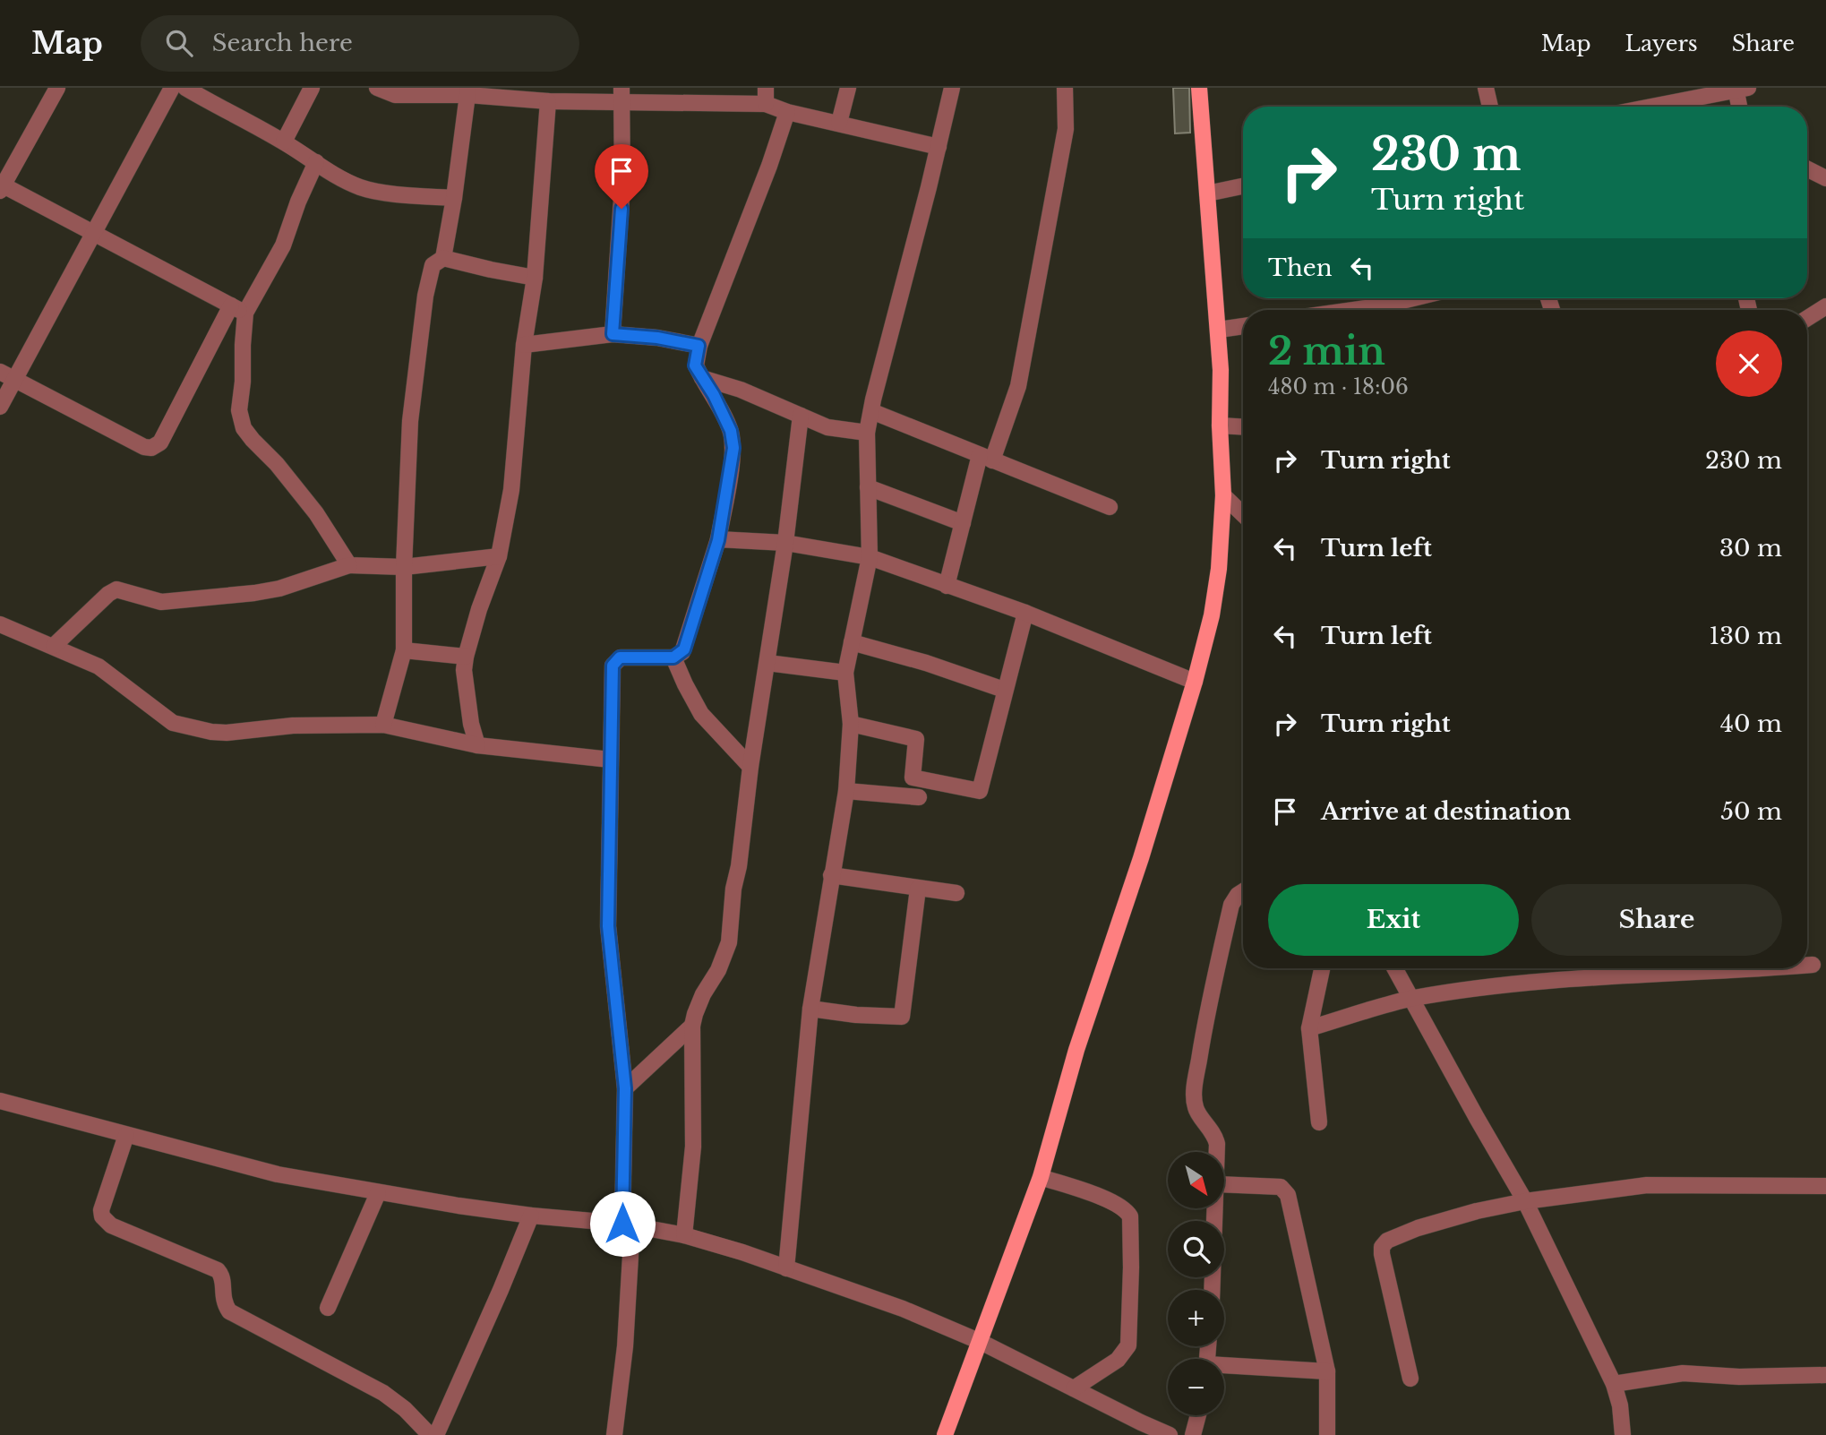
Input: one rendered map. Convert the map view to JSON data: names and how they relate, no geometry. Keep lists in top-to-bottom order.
{
  "north": "bottom right",
  "page": {
    "header": "Map",
    "search": "Search here",
    "nav": ["Map", "Layers", "Share"],
    "turn": ["230 m", "Turn right"],
    "then": "Then",
    "heading": ["2 min", "480 m · 18:06"],
    "list": [
      {
        "name": "Turn right",
        "value": "230 m"
      },
      {
        "name": "Turn left",
        "value": "30 m"
      },
      {
        "name": "Turn left",
        "value": "130 m"
      },
      {
        "name": "Turn right",
        "value": "40 m"
      },
      {
        "name": "Arrive at destination",
        "value": "50 m"
      }
    ],
    "buttons": ["Exit", "Share"],
    "map_buttons": ["+", "−"]
  }
}
